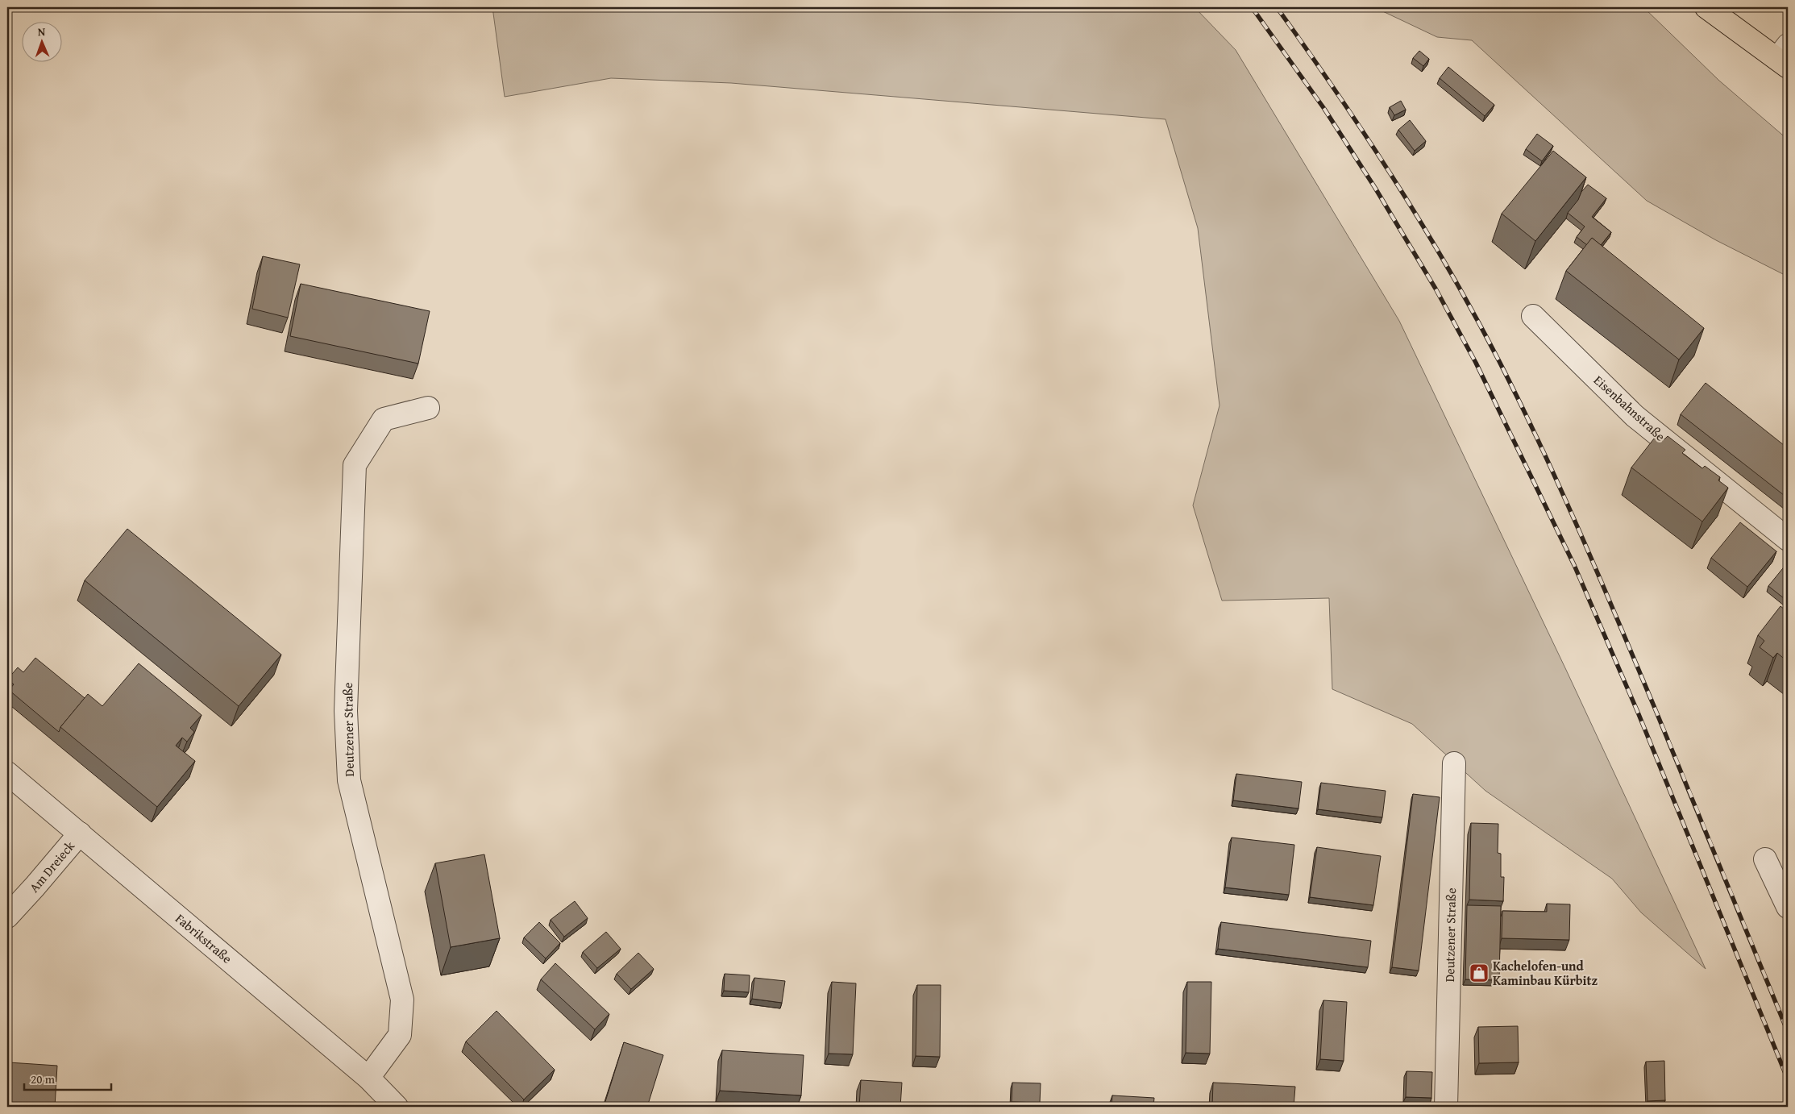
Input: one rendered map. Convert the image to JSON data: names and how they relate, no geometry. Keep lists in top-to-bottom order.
{
  "streets": {
    "street": [
      "Eisenbahnstraße",
      "Deutzener Straße",
      "Am Dreieck",
      "Fabrikstraße"
    ]
  },
  "crossings": [
    ["Deutzener Straße", "Fabrikstraße"],
    ["Am Dreieck", "Fabrikstraße"]
  ],
  "places": {
    "shop": ["Kachelofen-und Kaminbau Kürbitz"]
  },
  "scale_bar": "20 m",
  "north": "top"
}
